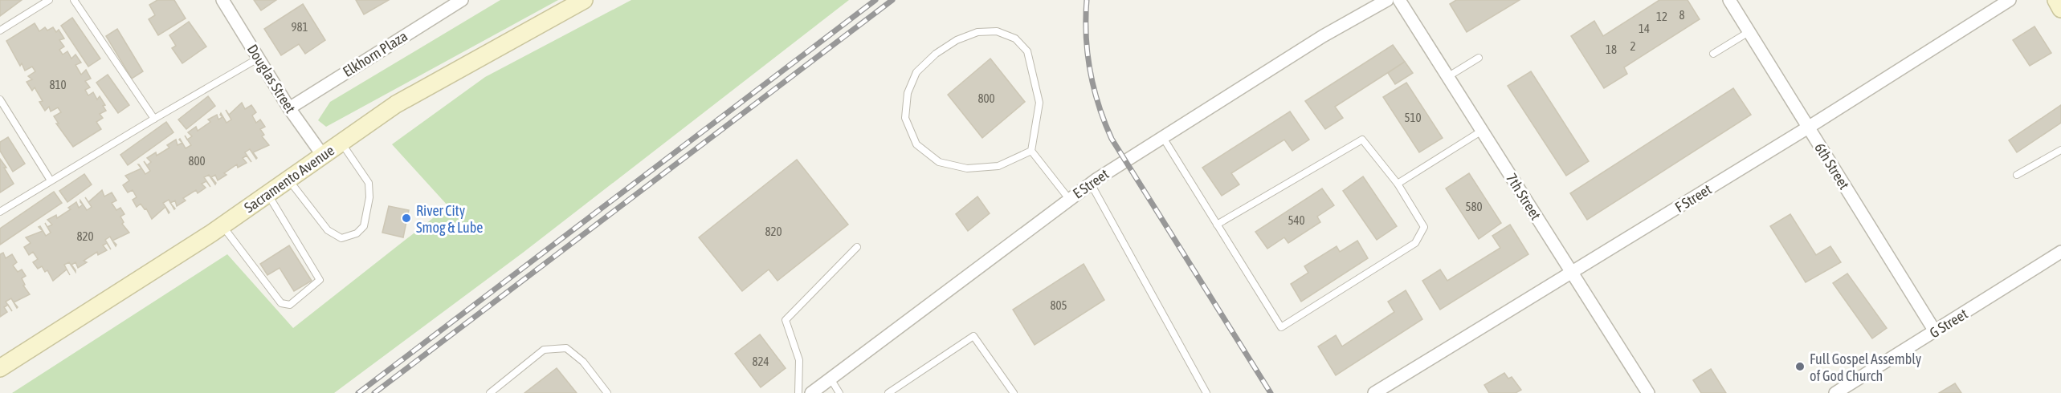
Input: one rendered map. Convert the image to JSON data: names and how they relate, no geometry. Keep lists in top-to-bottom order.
{
  "streets": {
    "main road": ["Sacramento Avenue"],
    "street": [
      "Elkhorn Plaza",
      "Douglas Street",
      "6th Street",
      "E Street",
      "7th Street",
      "F Street",
      "G Street"
    ]
  },
  "crossings": [
    ["Elkhorn Plaza", "Douglas Street"],
    ["Douglas Street", "Sacramento Avenue"],
    ["6th Street", "F Street"],
    ["6th Street", "G Street"],
    ["7th Street", "F Street"]
  ],
  "places": ["River City Smog & Lube", "Full Gospel Assembly of God Church"],
  "house_numbers": [
    "8",
    "12",
    "981",
    "14",
    "2",
    "18",
    "810",
    "800",
    "510",
    "800",
    "580",
    "540",
    "820",
    "820",
    "805",
    "824"
  ]
}
